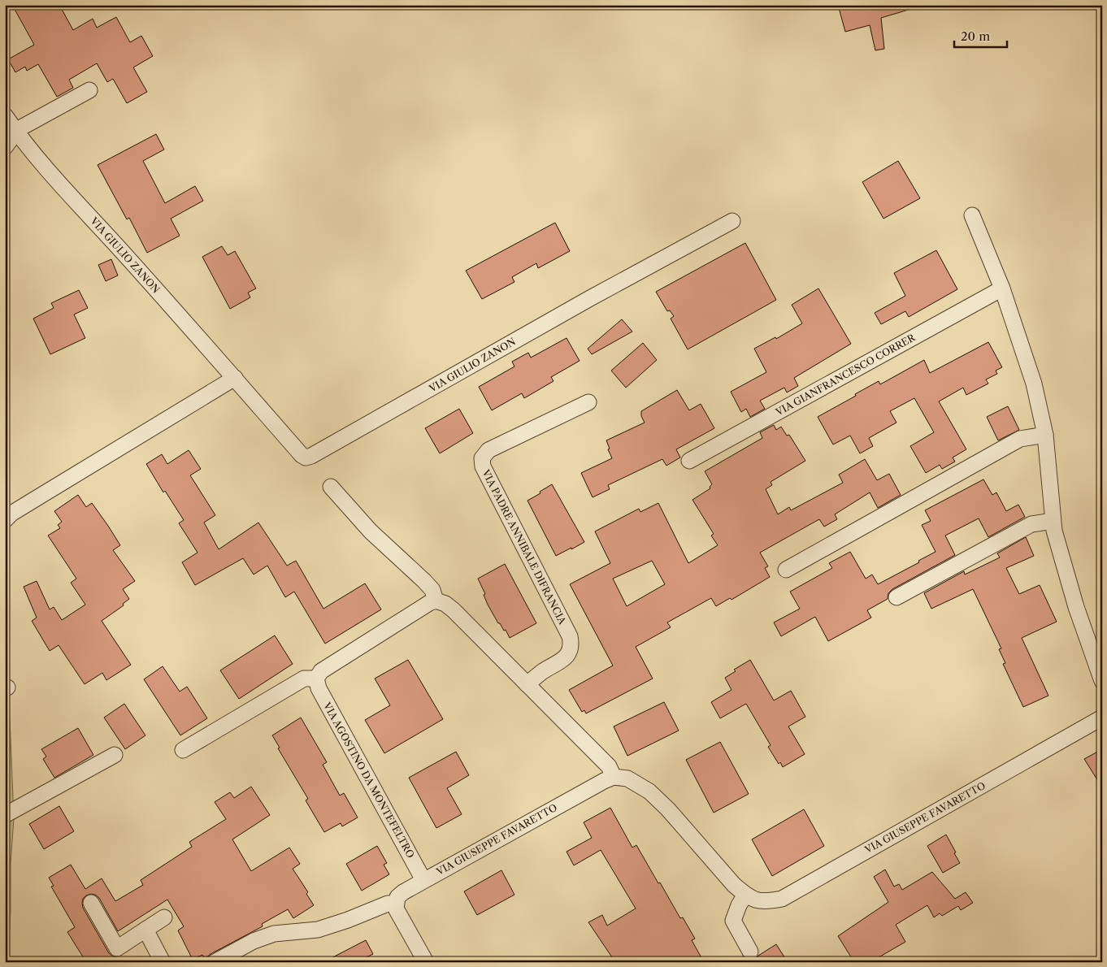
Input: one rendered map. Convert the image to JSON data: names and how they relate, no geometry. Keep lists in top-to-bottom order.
{
  "streets": {
    "street": [
      "VIA GIULIO ZANON",
      "VIA GIANFRANCESCO CORRER",
      "VIA PADRE ANNIBALE DIFRANCIA",
      "VIA AGOSTINO DA MONTEFELTRO",
      "VIA GIUSEPPE FAVARETTO"
    ]
  },
  "crossings": [
    ["VIA AGOSTINO DA MONTEFELTRO", "VIA GIUSEPPE FAVARETTO"]
  ],
  "scale_bar": "20 m"
}
